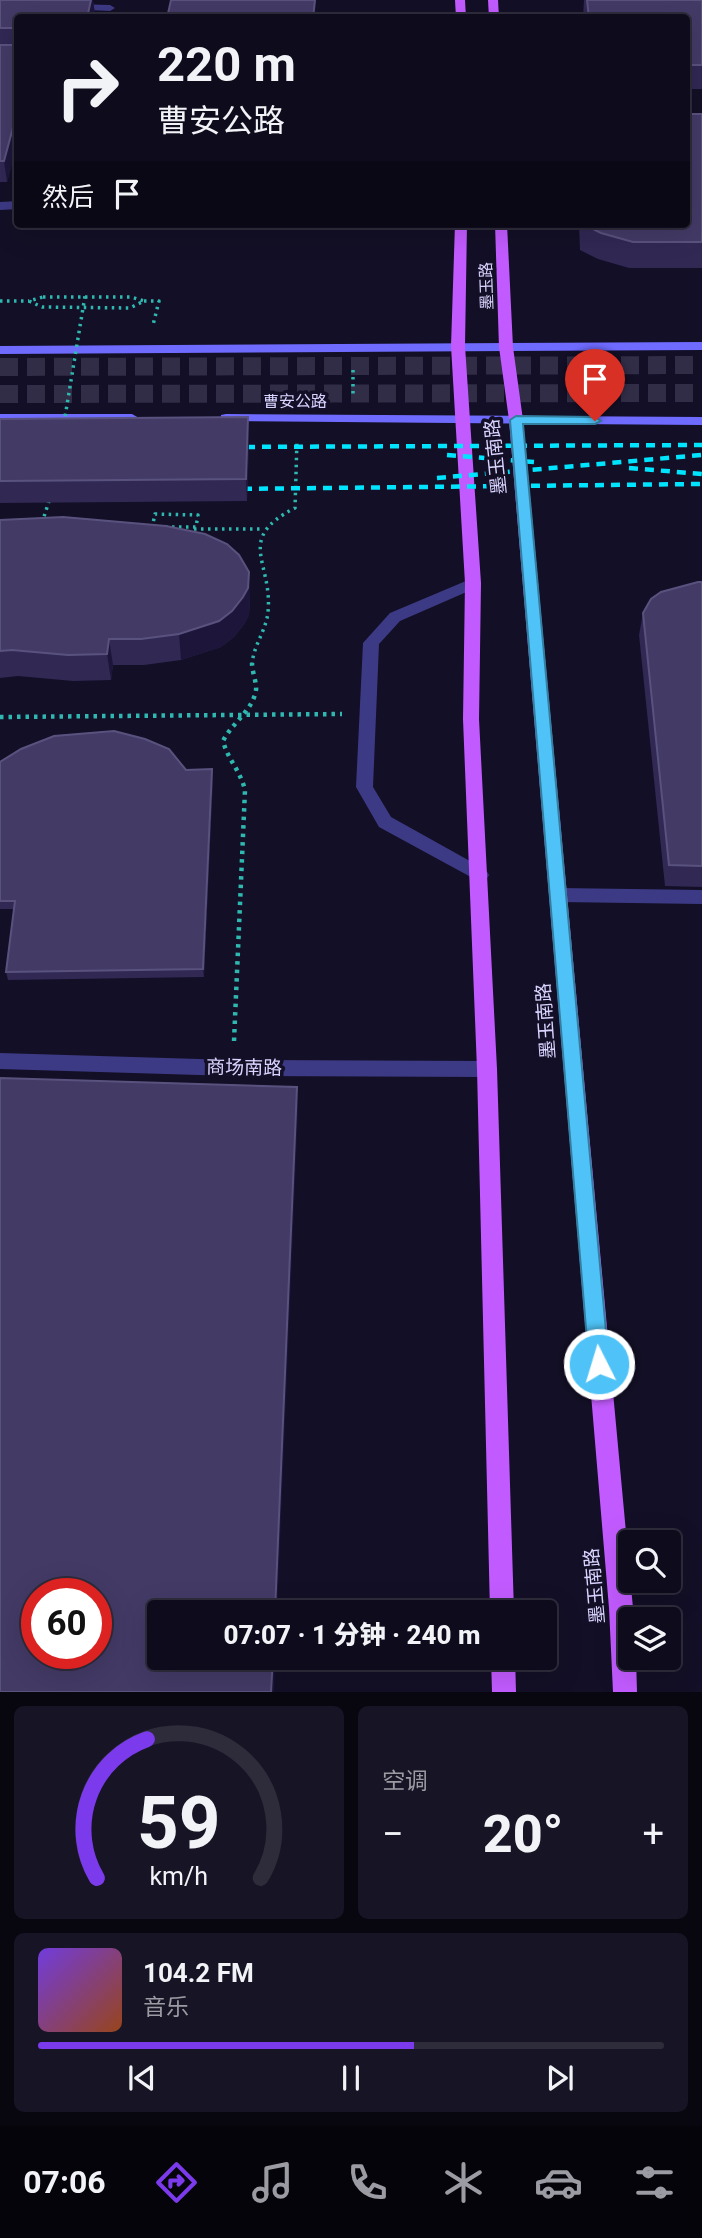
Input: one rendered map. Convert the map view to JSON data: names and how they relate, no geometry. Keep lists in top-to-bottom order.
{
  "streets": {
    "main road": ["墨玉路", "曹安公路", "墨玉南路"],
    "street": ["商场南路"]
  },
  "crossings": [
    ["墨玉路", "墨玉南路"],
    ["曹安公路", "墨玉南路"],
    ["墨玉南路", "商场南路"]
  ],
  "page": {
    "turn": ["220 m", "曹安公路"],
    "then": "然后",
    "limit": "60",
    "trip": "07:07 · 1 分钟 · 240 m",
    "tile": "空调",
    "heat": ["−", "20°", "+"],
    "song": ["104.2 FM", "音乐"],
    "tabs": "07:06",
    "gauge": ["59", "km/h"]
  }
}
